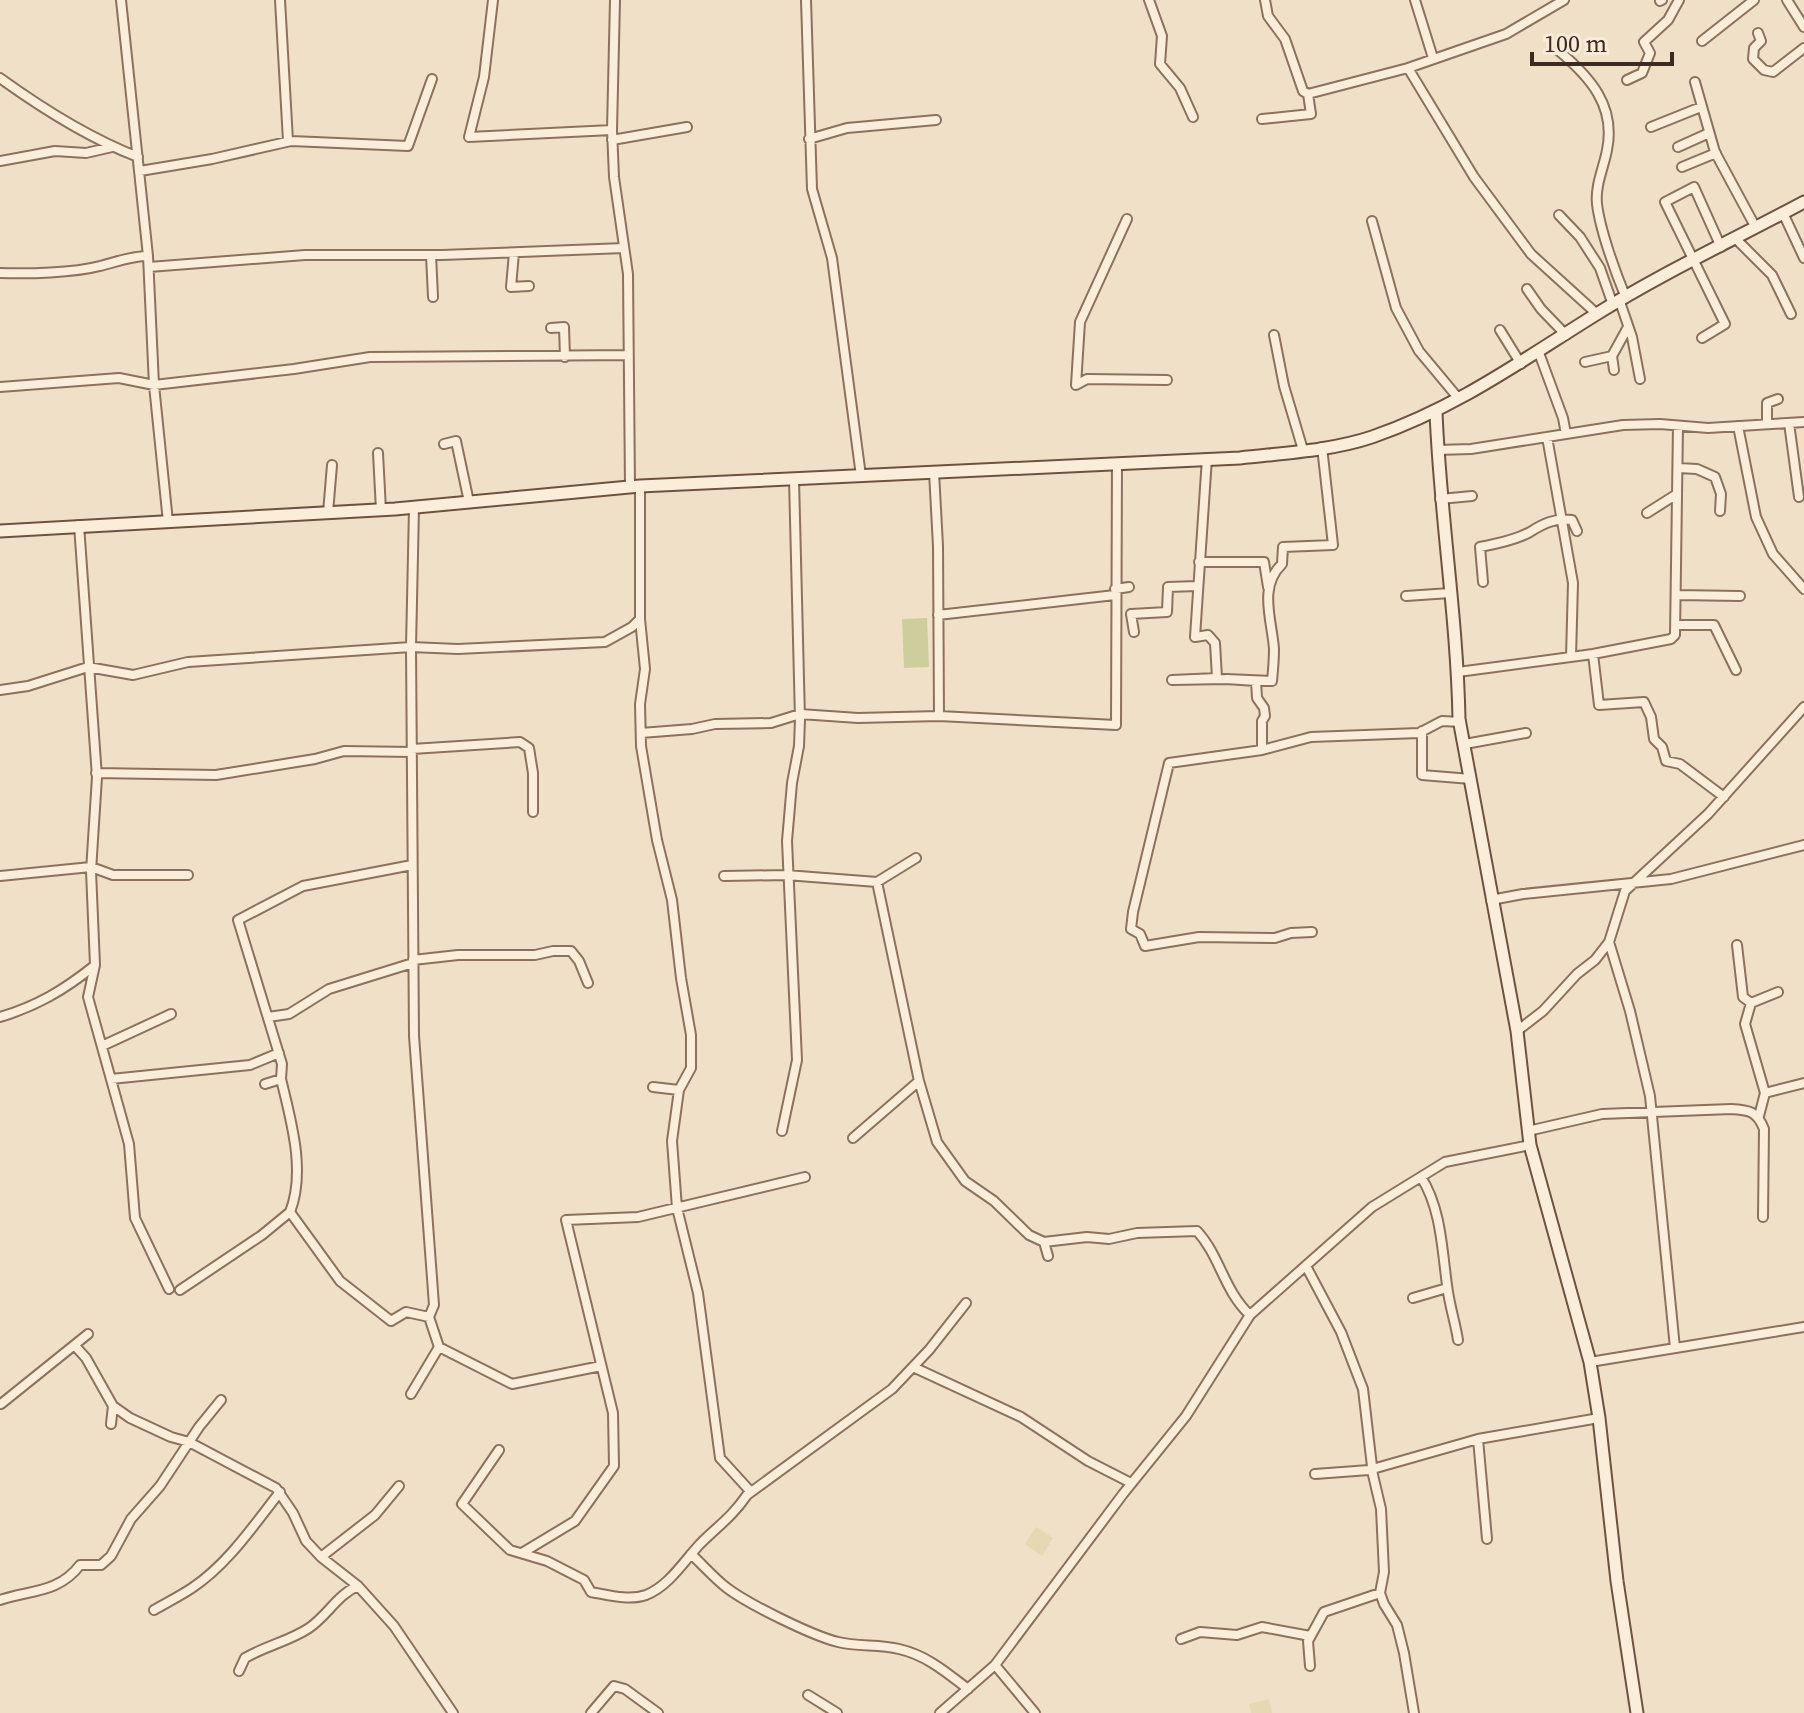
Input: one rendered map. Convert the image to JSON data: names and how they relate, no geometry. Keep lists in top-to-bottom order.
{
  "scale_bar": "100 m"
}
